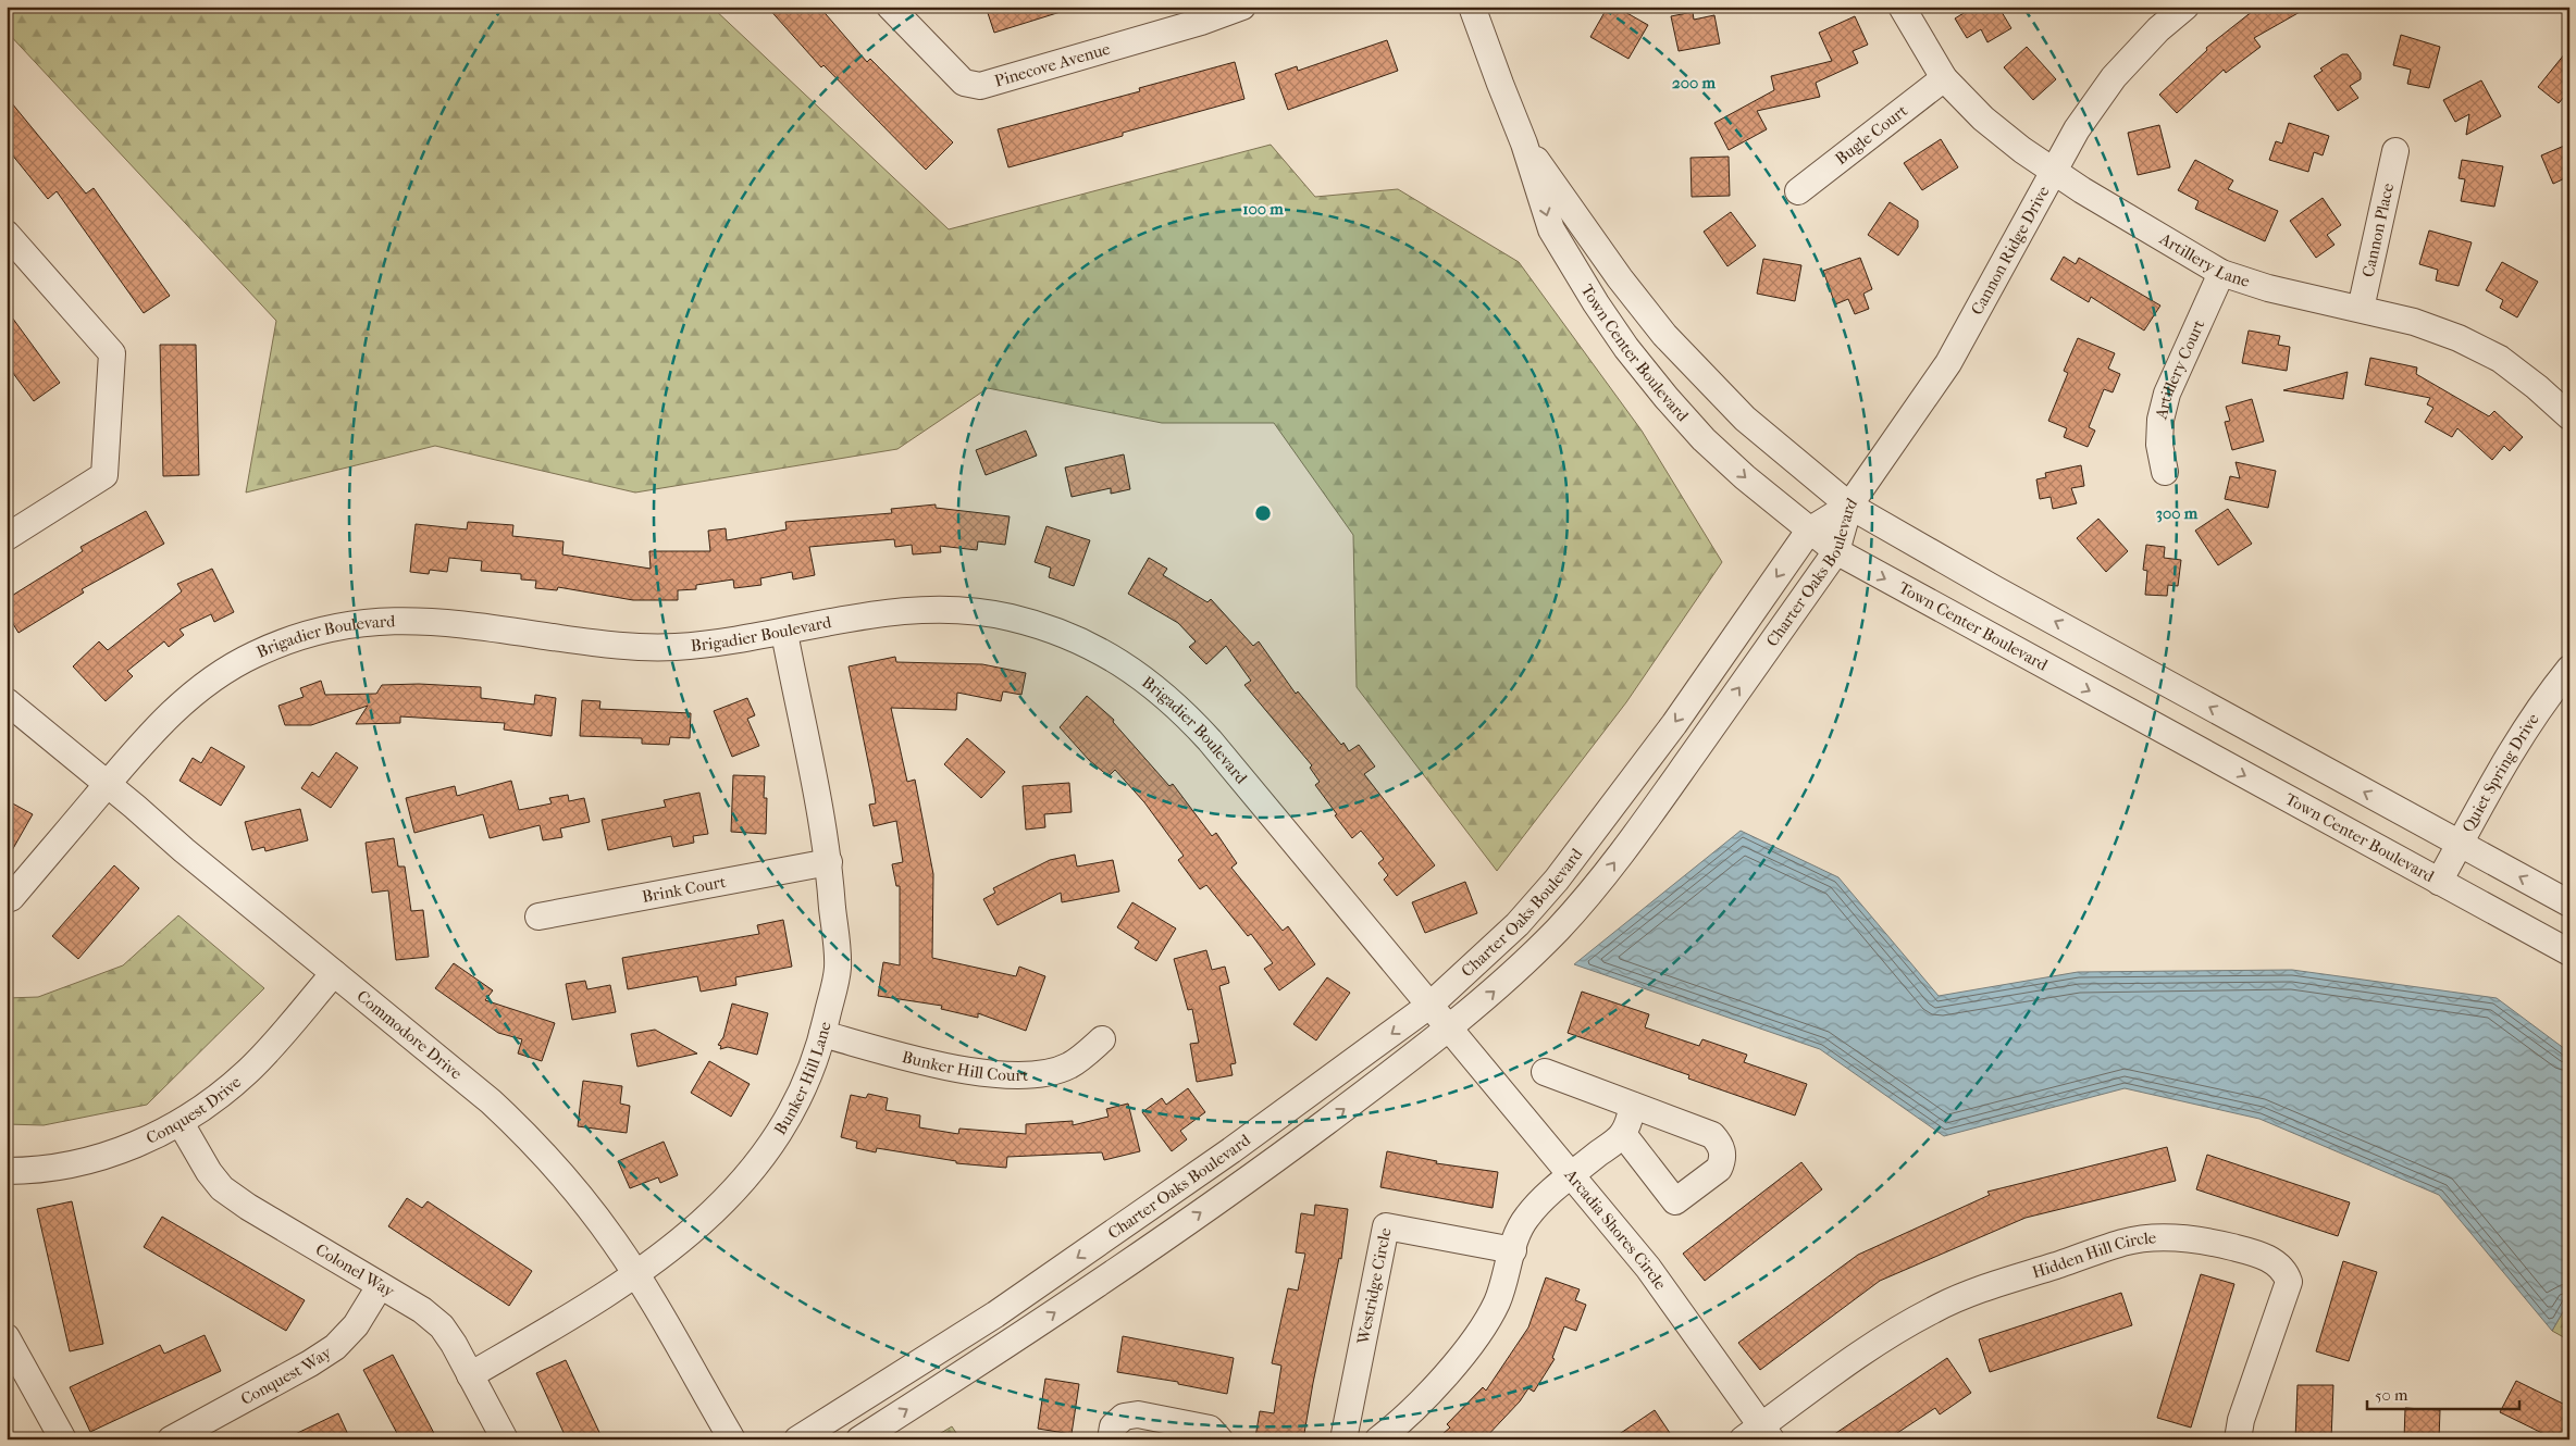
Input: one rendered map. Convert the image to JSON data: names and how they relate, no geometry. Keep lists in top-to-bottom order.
{
  "streets": {
    "street": [
      "Pinecove Avenue",
      "Bugle Court",
      "Cannon Place",
      "Cannon Ridge Drive",
      "Artillery Lane",
      "Town Center Boulevard",
      "Artillery Court",
      "Charter Oaks Boulevard",
      "Brigadier Boulevard",
      "Quiet Spring Drive",
      "Brink Court",
      "Commodore Drive",
      "Bunker Hill Court",
      "Bunker Hill Lane",
      "Conquest Drive",
      "Arcadia Shores Circle",
      "Hidden Hill Circle",
      "Colonel Way",
      "Westridge Circle",
      "Conquest Way"
    ]
  },
  "crossings": [
    ["Bugle Court", "Artillery Lane"],
    ["Cannon Place", "Artillery Lane"],
    ["Cannon Ridge Drive", "Artillery Lane"],
    ["Cannon Ridge Drive", "Town Center Boulevard"],
    ["Cannon Ridge Drive", "Charter Oaks Boulevard"],
    ["Artillery Lane", "Artillery Court"],
    ["Town Center Boulevard", "Charter Oaks Boulevard"],
    ["Town Center Boulevard", "Quiet Spring Drive"],
    ["Charter Oaks Boulevard", "Brigadier Boulevard"],
    ["Charter Oaks Boulevard", "Arcadia Shores Circle"],
    ["Brigadier Boulevard", "Commodore Drive"],
    ["Brigadier Boulevard", "Bunker Hill Lane"],
    ["Brigadier Boulevard", "Arcadia Shores Circle"],
    ["Brink Court", "Bunker Hill Lane"],
    ["Commodore Drive", "Bunker Hill Lane"],
    ["Commodore Drive", "Conquest Drive"],
    ["Bunker Hill Court", "Bunker Hill Lane"],
    ["Bunker Hill Lane", "Colonel Way"],
    ["Conquest Drive", "Colonel Way"],
    ["Arcadia Shores Circle", "Hidden Hill Circle"],
    ["Colonel Way", "Conquest Way"]
  ],
  "scale_bar": "50 m",
  "rings": ["200 m", "100 m", "300 m"]
}
